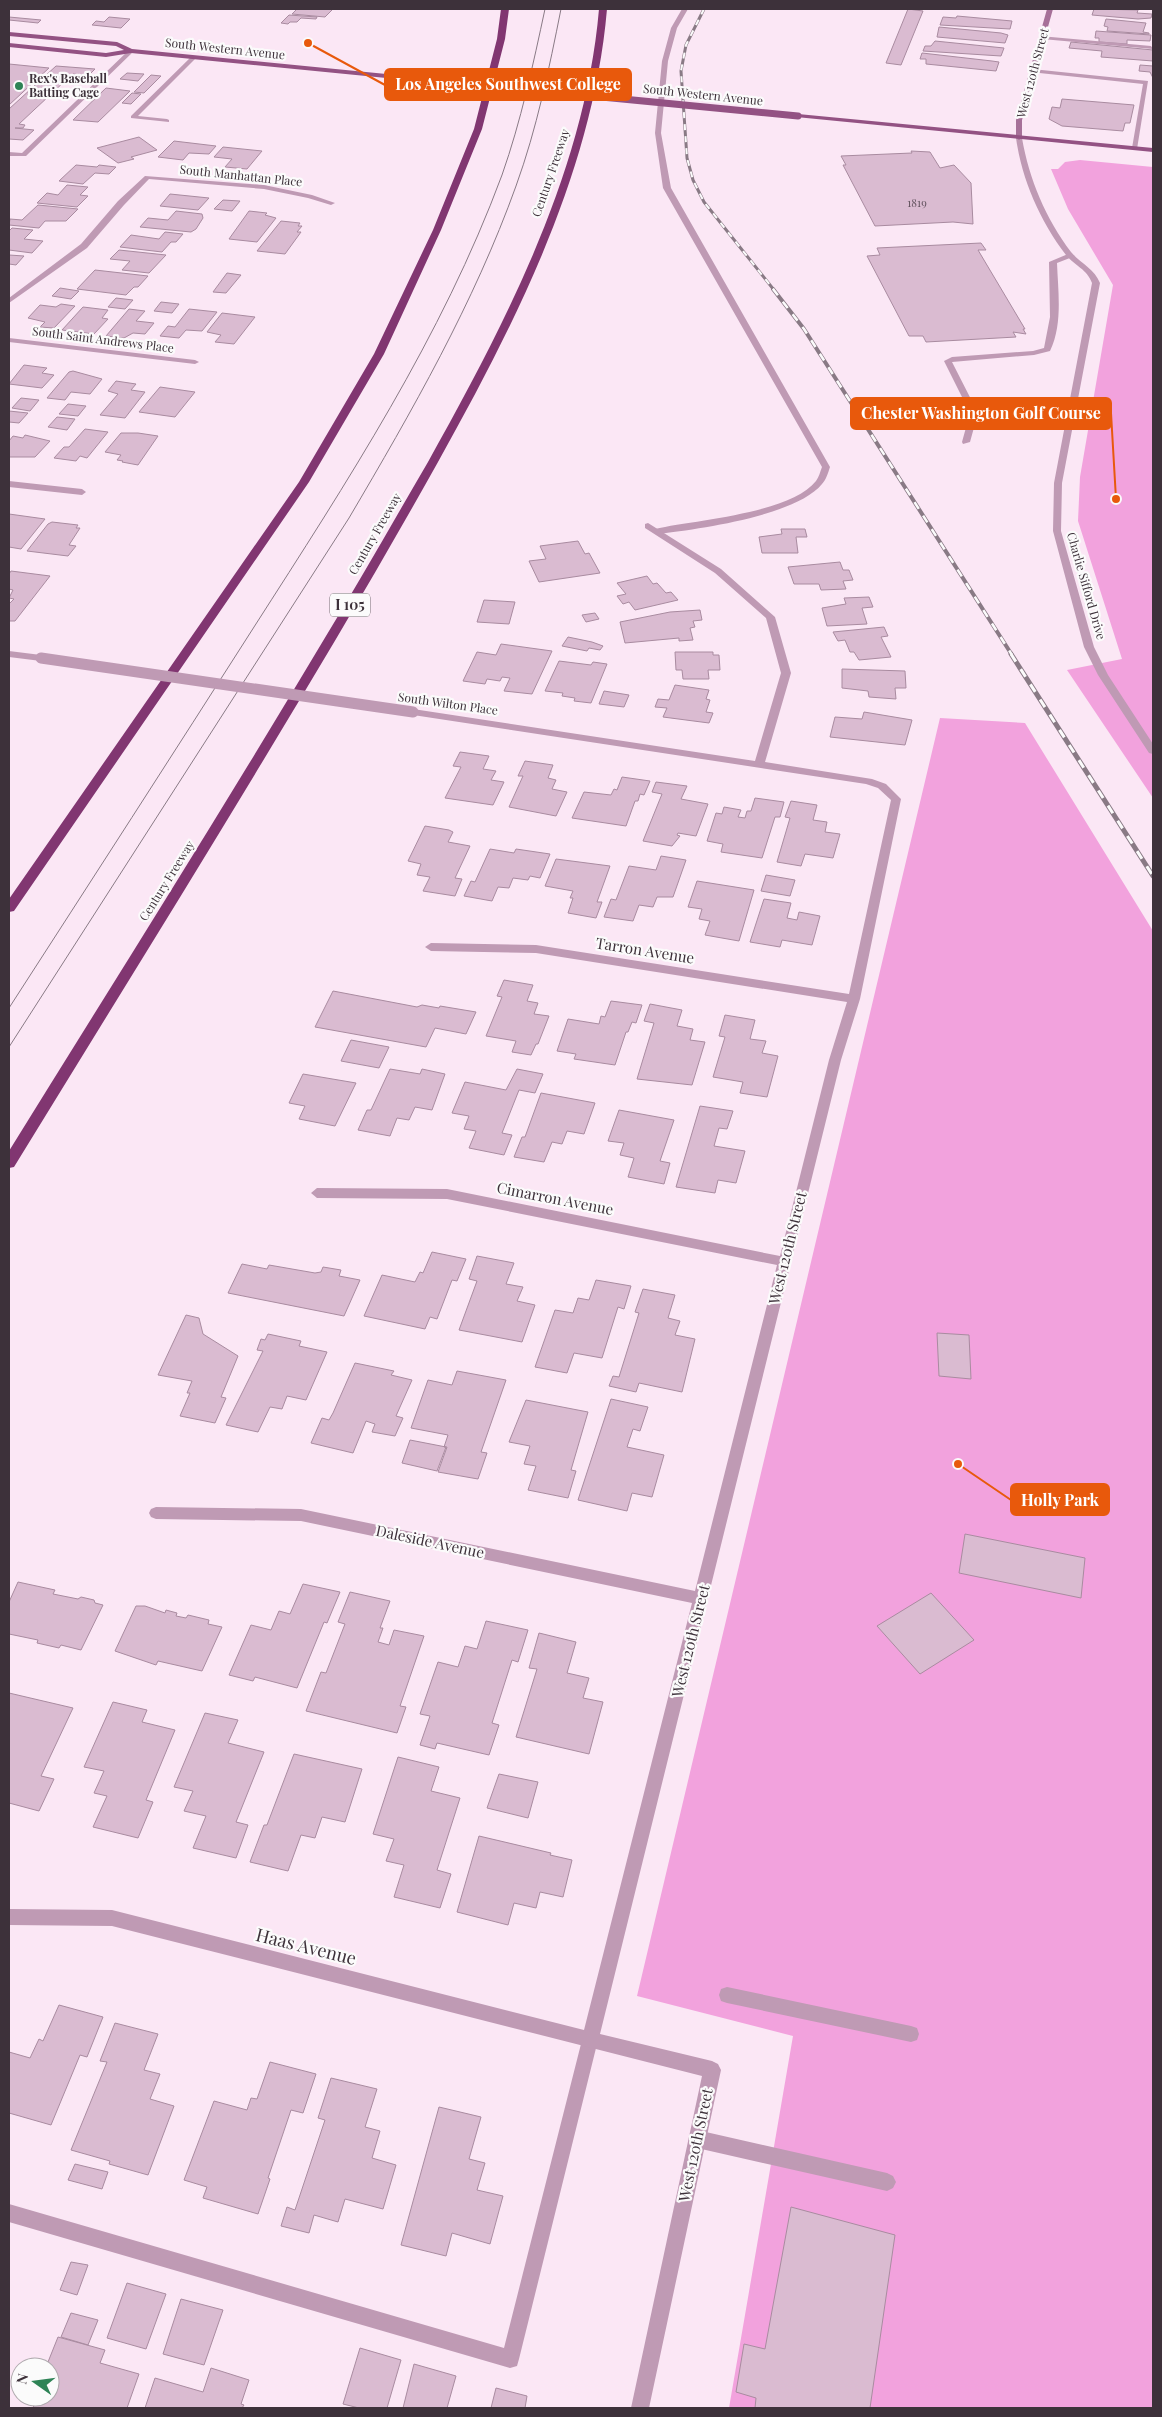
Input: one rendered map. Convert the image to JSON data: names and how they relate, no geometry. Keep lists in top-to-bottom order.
{
  "streets": {
    "highway": ["Century Freeway", "I 105"],
    "main road": ["South Western Avenue"],
    "street": [
      "West 120th Street",
      "South Manhattan Place",
      "South Saint Andrews Place",
      "Charlie Sifford Drive",
      "South Wilton Place",
      "Tarron Avenue",
      "Cimarron Avenue",
      "Daleside Avenue",
      "Haas Avenue"
    ]
  },
  "crossings": [
    ["South Western Avenue", "West 120th Street"],
    ["South Western Avenue", "Charlie Sifford Drive"],
    ["West 120th Street", "Charlie Sifford Drive"],
    ["West 120th Street", "South Wilton Place"],
    ["West 120th Street", "Tarron Avenue"],
    ["West 120th Street", "Cimarron Avenue"],
    ["West 120th Street", "Daleside Avenue"],
    ["West 120th Street", "Haas Avenue"]
  ],
  "places": [
    "Los Angeles Southwest College",
    "Rex's Baseball Batting Cage",
    "Chester Washington Golf Course",
    "Holly Park"
  ],
  "house_numbers": ["1819"],
  "north": "left"
}
